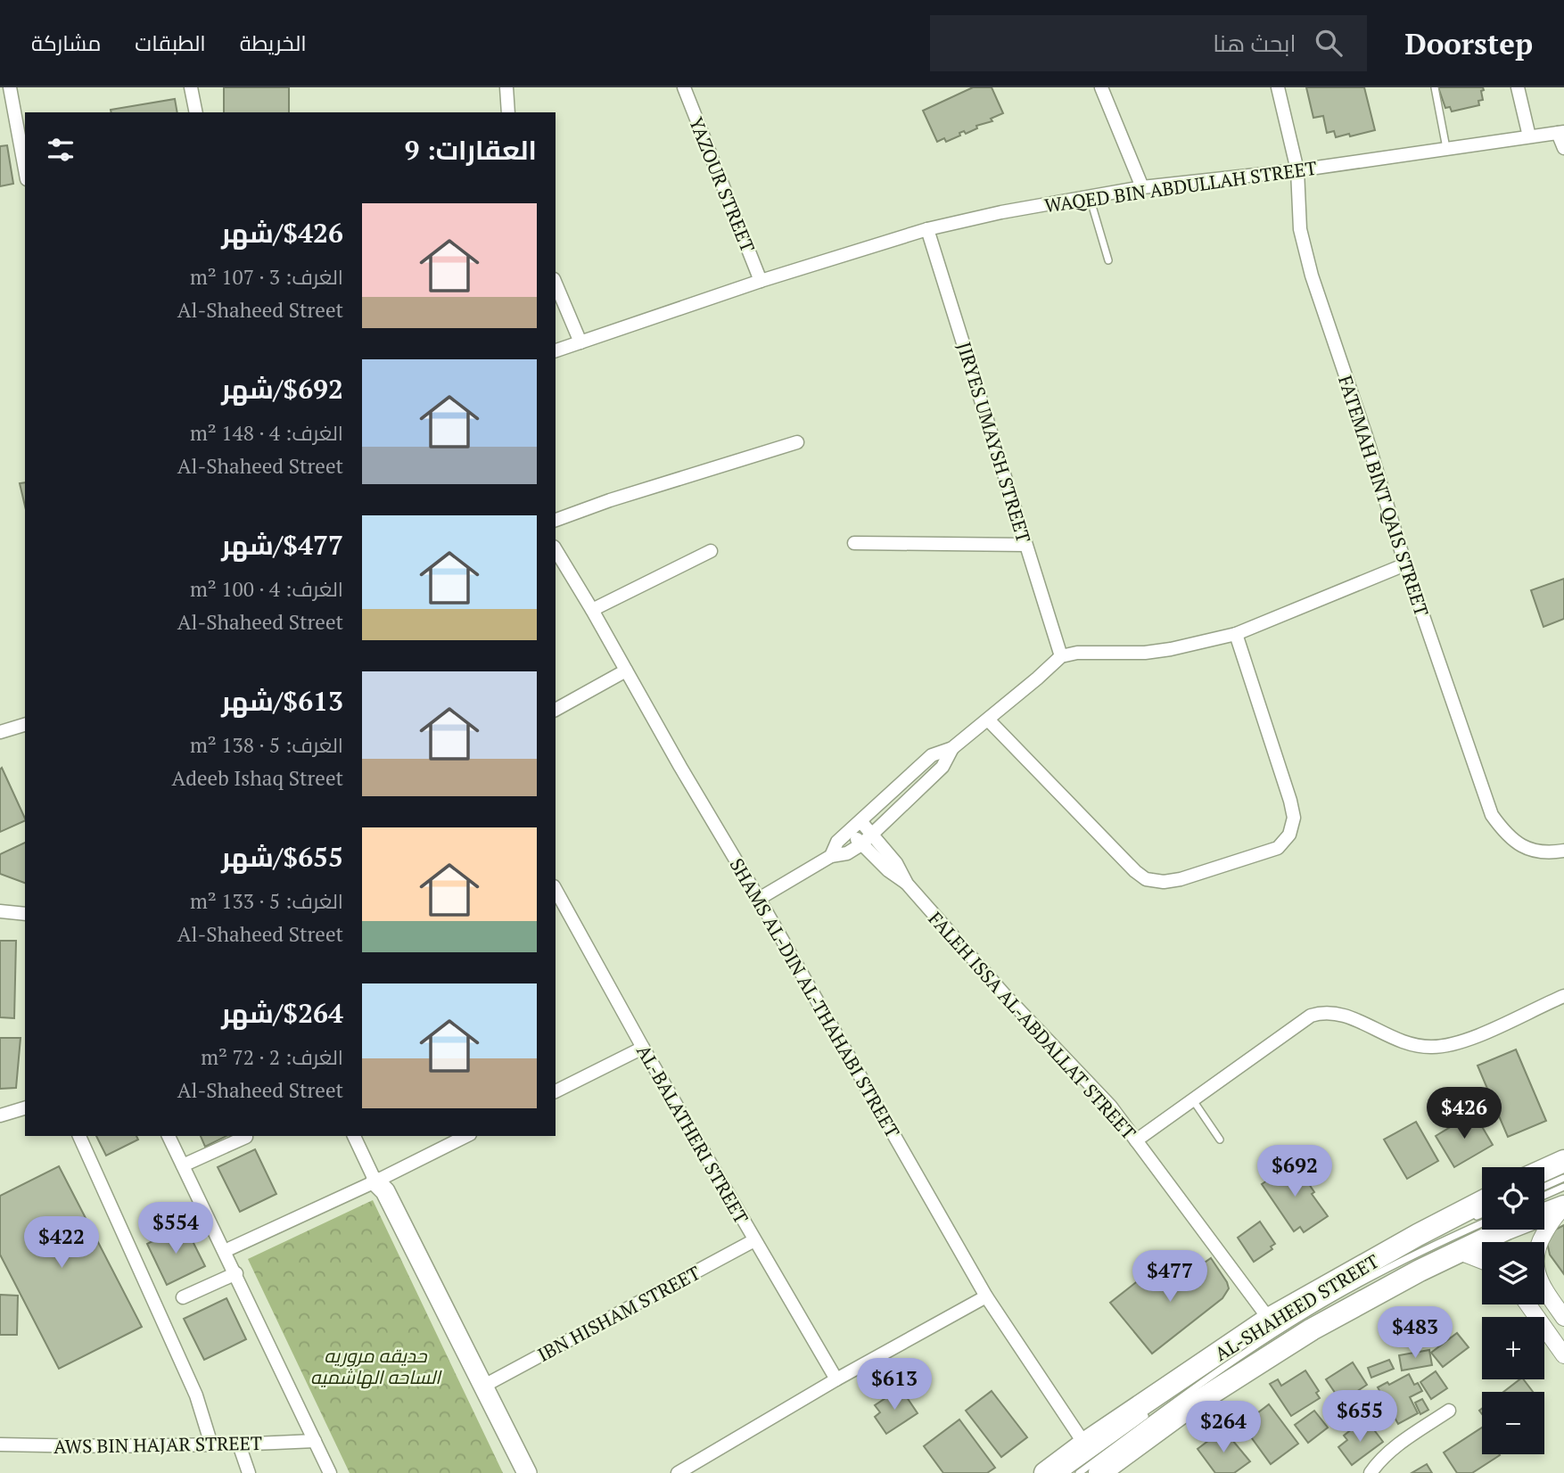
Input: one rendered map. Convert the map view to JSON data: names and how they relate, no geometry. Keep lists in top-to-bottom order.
{
  "streets": {
    "highway": ["AL-SHAHEED STREET"],
    "street": [
      "YAZOUR STREET",
      "WAQED BIN ABDULLAH STREET",
      "JIRYES UMAYSH STREET",
      "FATEMAH BINT QAIS STREET",
      "SHAMS AL-DIN AL-THAHABI STREET",
      "FALEH ISSA AL-ABDALLAT STREET",
      "AL-BALATHERI STREET",
      "IBN HISHAM STREET",
      "AWS BIN HAJAR STREET"
    ]
  },
  "crossings": [
    ["YAZOUR STREET", "WAQED BIN ABDULLAH STREET"],
    ["WAQED BIN ABDULLAH STREET", "JIRYES UMAYSH STREET"],
    ["WAQED BIN ABDULLAH STREET", "FATEMAH BINT QAIS STREET"],
    ["SHAMS AL-DIN AL-THAHABI STREET", "AL-SHAHEED STREET"],
    ["FALEH ISSA AL-ABDALLAT STREET", "AL-SHAHEED STREET"],
    ["AL-BALATHERI STREET", "IBN HISHAM STREET"]
  ],
  "parks": ["حديقه مروريه الساحه الهاشميه"],
  "page": {
    "header": "Doorstep",
    "search": "ابحث هنا",
    "nav": ["الخريطة", "الطبقات", "مشاركة"],
    "heading": "العقارات: 9",
    "list": [
      {
        "name": "$426/شهر",
        "note": "الغرف: 3 · 107 m² · Al-Shaheed Street"
      },
      {
        "name": "$692/شهر",
        "note": "الغرف: 4 · 148 m² · Al-Shaheed Street"
      },
      {
        "name": "$477/شهر",
        "note": "الغرف: 4 · 100 m² · Al-Shaheed Street"
      },
      {
        "name": "$613/شهر",
        "note": "الغرف: 5 · 138 m² · Adeeb Ishaq Street"
      },
      {
        "name": "$655/شهر",
        "note": "الغرف: 5 · 133 m² · Al-Shaheed Street"
      },
      {
        "name": "$264/شهر",
        "note": "الغرف: 2 · 72 m² · Al-Shaheed Street"
      }
    ],
    "price": [
      "$426",
      "$692",
      "$554",
      "$422",
      "$477",
      "$483",
      "$613",
      "$655",
      "$264"
    ],
    "map_buttons": ["+", "−"]
  }
}
